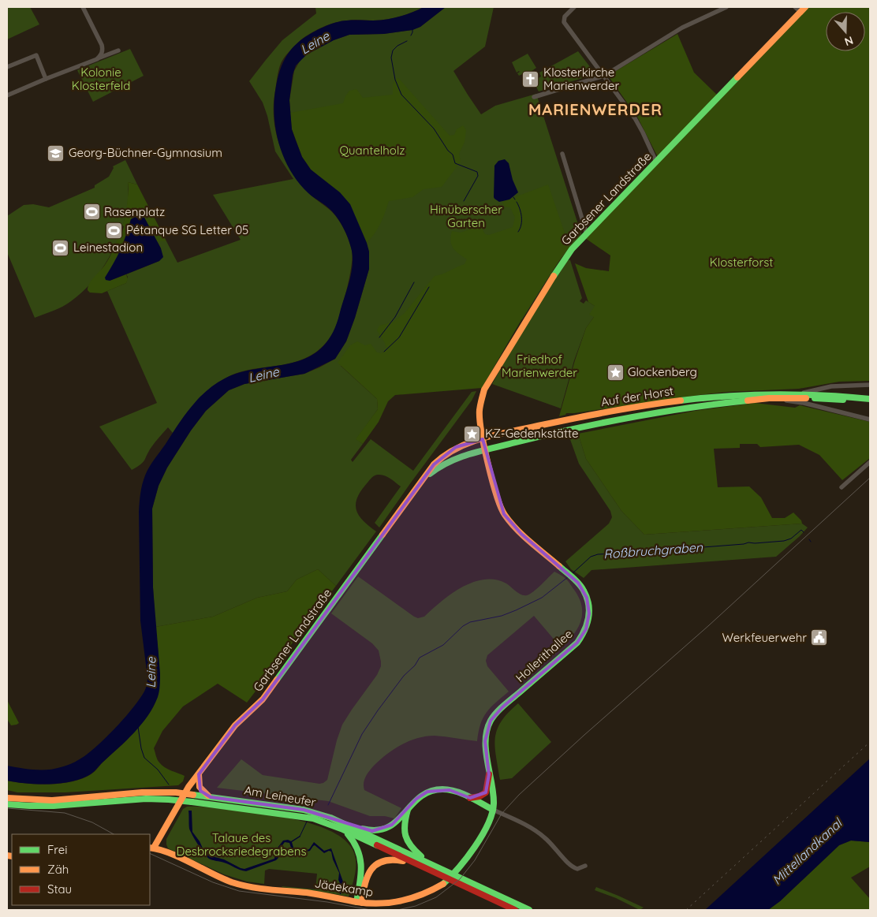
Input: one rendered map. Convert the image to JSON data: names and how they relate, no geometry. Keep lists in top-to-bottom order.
{
  "streets": {
    "main road": [
      "Garbsener Landstraße",
      "Auf der Horst",
      "Hollerithallee",
      "Am Leineufer",
      "Jädekamp"
    ]
  },
  "crossings": [
    ["Garbsener Landstraße", "Auf der Horst"],
    ["Garbsener Landstraße", "Hollerithallee"],
    ["Garbsener Landstraße", "Am Leineufer"],
    ["Garbsener Landstraße", "Jädekamp"],
    ["Auf der Horst", "Hollerithallee"],
    ["Hollerithallee", "Jädekamp"],
    ["Am Leineufer", "Jädekamp"]
  ],
  "districts": ["MARIENWERDER"],
  "water": ["Leine", "Roßbruchgraben", "Mittellandkanal"],
  "parks": [
    "Kolonie Klosterfeld",
    "Quantelholz",
    "Hinüberscher Garten",
    "Klosterforst",
    "Friedhof Marienwerder",
    "Talaue des Desbrocksriedegrabens"
  ],
  "places": {
    "church": ["Klosterkirche Marienwerder"],
    "school or university": ["Georg-Büchner-Gymnasium"],
    "sports": ["Rasenplatz", "Pétanque SG Letter 05", "Leinestadion"],
    "place": ["Glockenberg", "KZ-Gedenkstätte"],
    "public building": ["Werkfeuerwehr"]
  },
  "legend": ["Frei", "Zäh", "Stau"],
  "north": "bottom"
}
